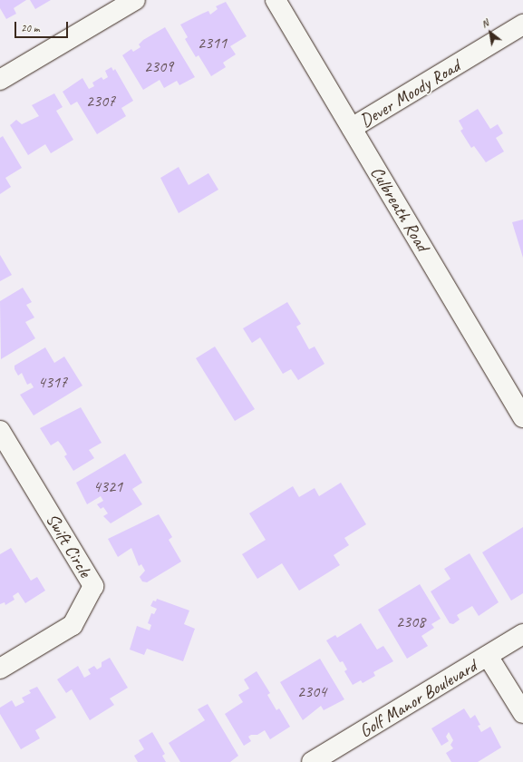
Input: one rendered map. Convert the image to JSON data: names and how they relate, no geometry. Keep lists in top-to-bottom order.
{
  "streets": {
    "street": [
      "Dever Moody Road",
      "Culbreath Road",
      "Swift Circle",
      "Golf Manor Boulevard"
    ]
  },
  "crossings": [
    ["Dever Moody Road", "Culbreath Road"]
  ],
  "house_numbers": [
    "2311",
    "2309",
    "2307",
    "4317",
    "4321",
    "2308",
    "2304"
  ],
  "scale_bar": "20 m",
  "north": "top left"
}
